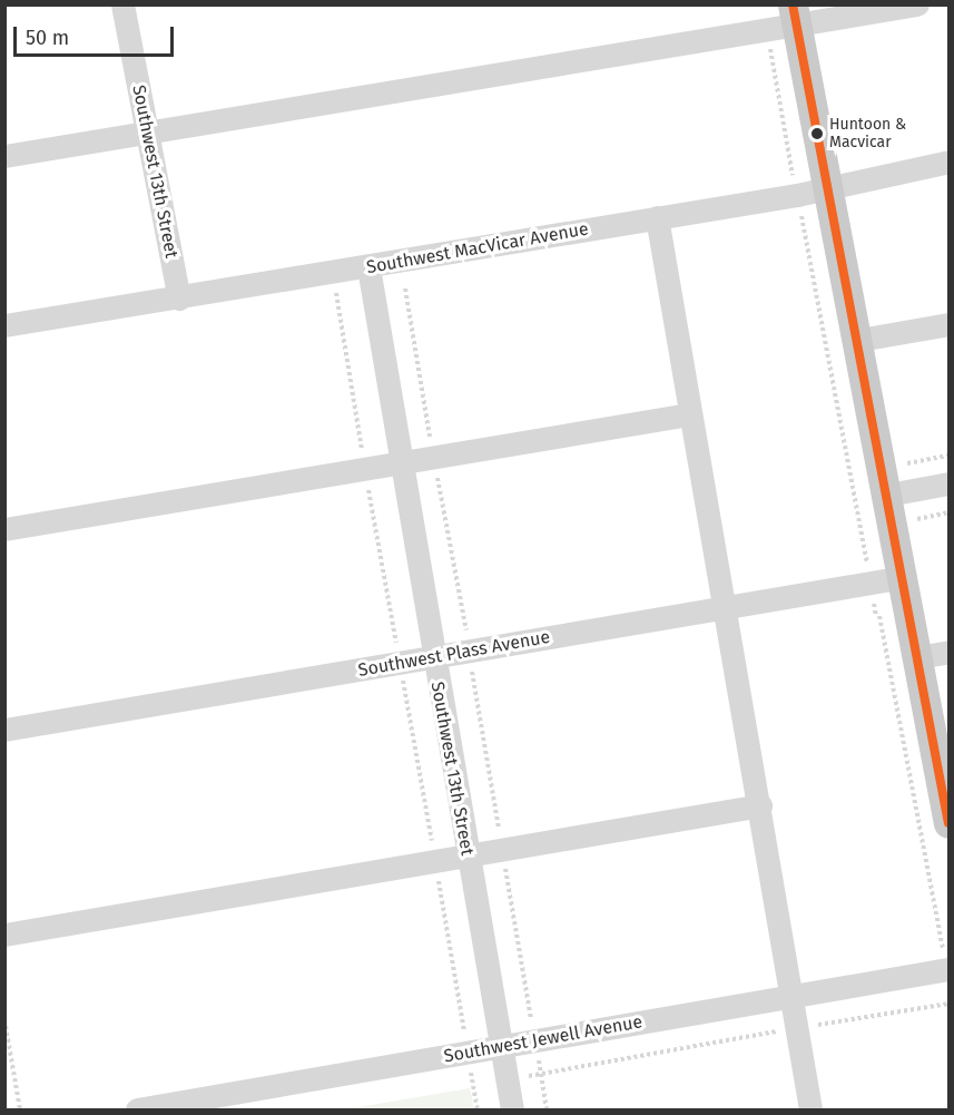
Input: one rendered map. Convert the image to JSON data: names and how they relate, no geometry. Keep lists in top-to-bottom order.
{
  "streets": {
    "street": [
      "Southwest 13th Street",
      "Southwest MacVicar Avenue",
      "Southwest Plass Avenue",
      "Southwest Jewell Avenue"
    ]
  },
  "crossings": [
    ["Southwest 13th Street", "Southwest MacVicar Avenue"],
    ["Southwest 13th Street", "Southwest Plass Avenue"],
    ["Southwest 13th Street", "Southwest Jewell Avenue"]
  ],
  "places": ["Huntoon & Macvicar"],
  "scale_bar": "50 m"
}
